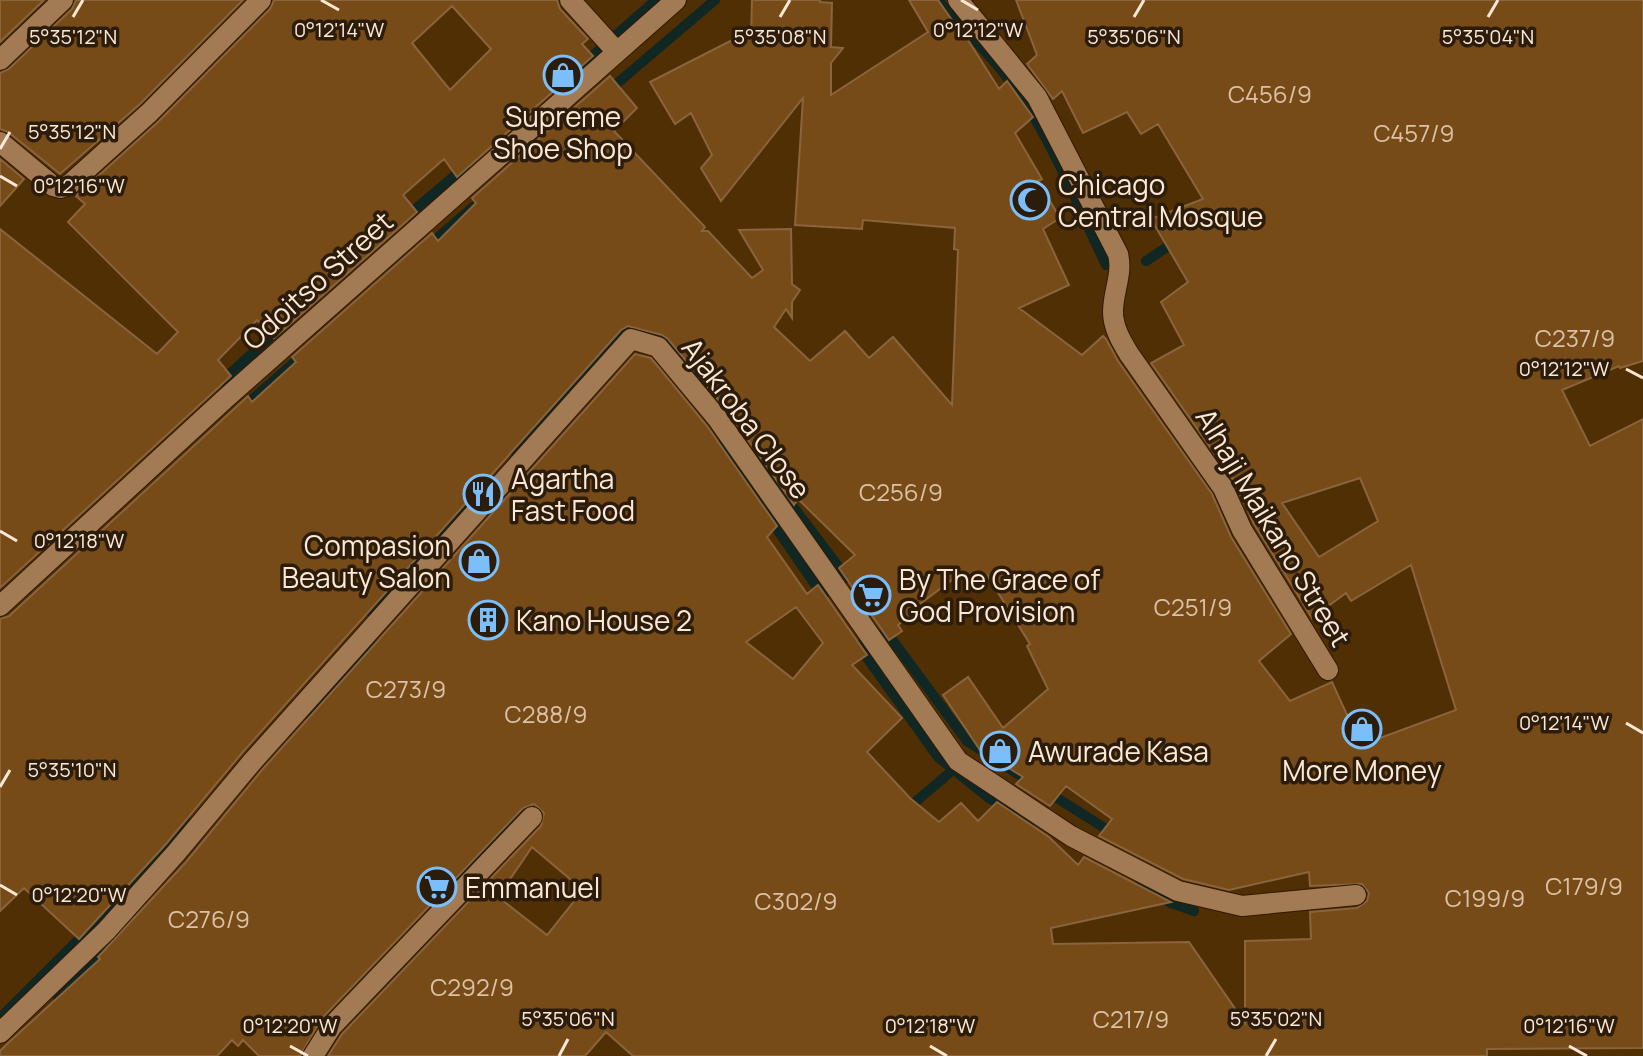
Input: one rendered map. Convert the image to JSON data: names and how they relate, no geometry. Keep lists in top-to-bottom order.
{
  "streets": {
    "street": ["Odoitso Street", "Ajakroba Close", "Alhaji Maikano Street"]
  },
  "places": {
    "shop": [
      "Supreme Shoe Shop",
      "Compasion Beauty Salon",
      "More Money",
      "Awurade Kasa"
    ],
    "mosque": ["Chicago Central Mosque"],
    "restaurant": ["Agartha Fast Food"],
    "supermarket": ["By The Grace of God Provision", "Emmanuel"],
    "building": ["Kano House 2"]
  },
  "house_numbers": [
    "C456/9",
    "C457/9",
    "C237/9",
    "C256/9",
    "C251/9",
    "C273/9",
    "C288/9",
    "C179/9",
    "C199/9",
    "C302/9",
    "C276/9",
    "C292/9",
    "C217/9"
  ],
  "coordinates": [
    "0°12'14\"W",
    "0°12'12\"W",
    "5°35'12\"N",
    "5°35'08\"N",
    "5°35'06\"N",
    "5°35'04\"N",
    "0°12'16\"W",
    "0°12'18\"W",
    "5°35'10\"N",
    "0°12'20\"W",
    "5°35'02\"N"
  ]
}
